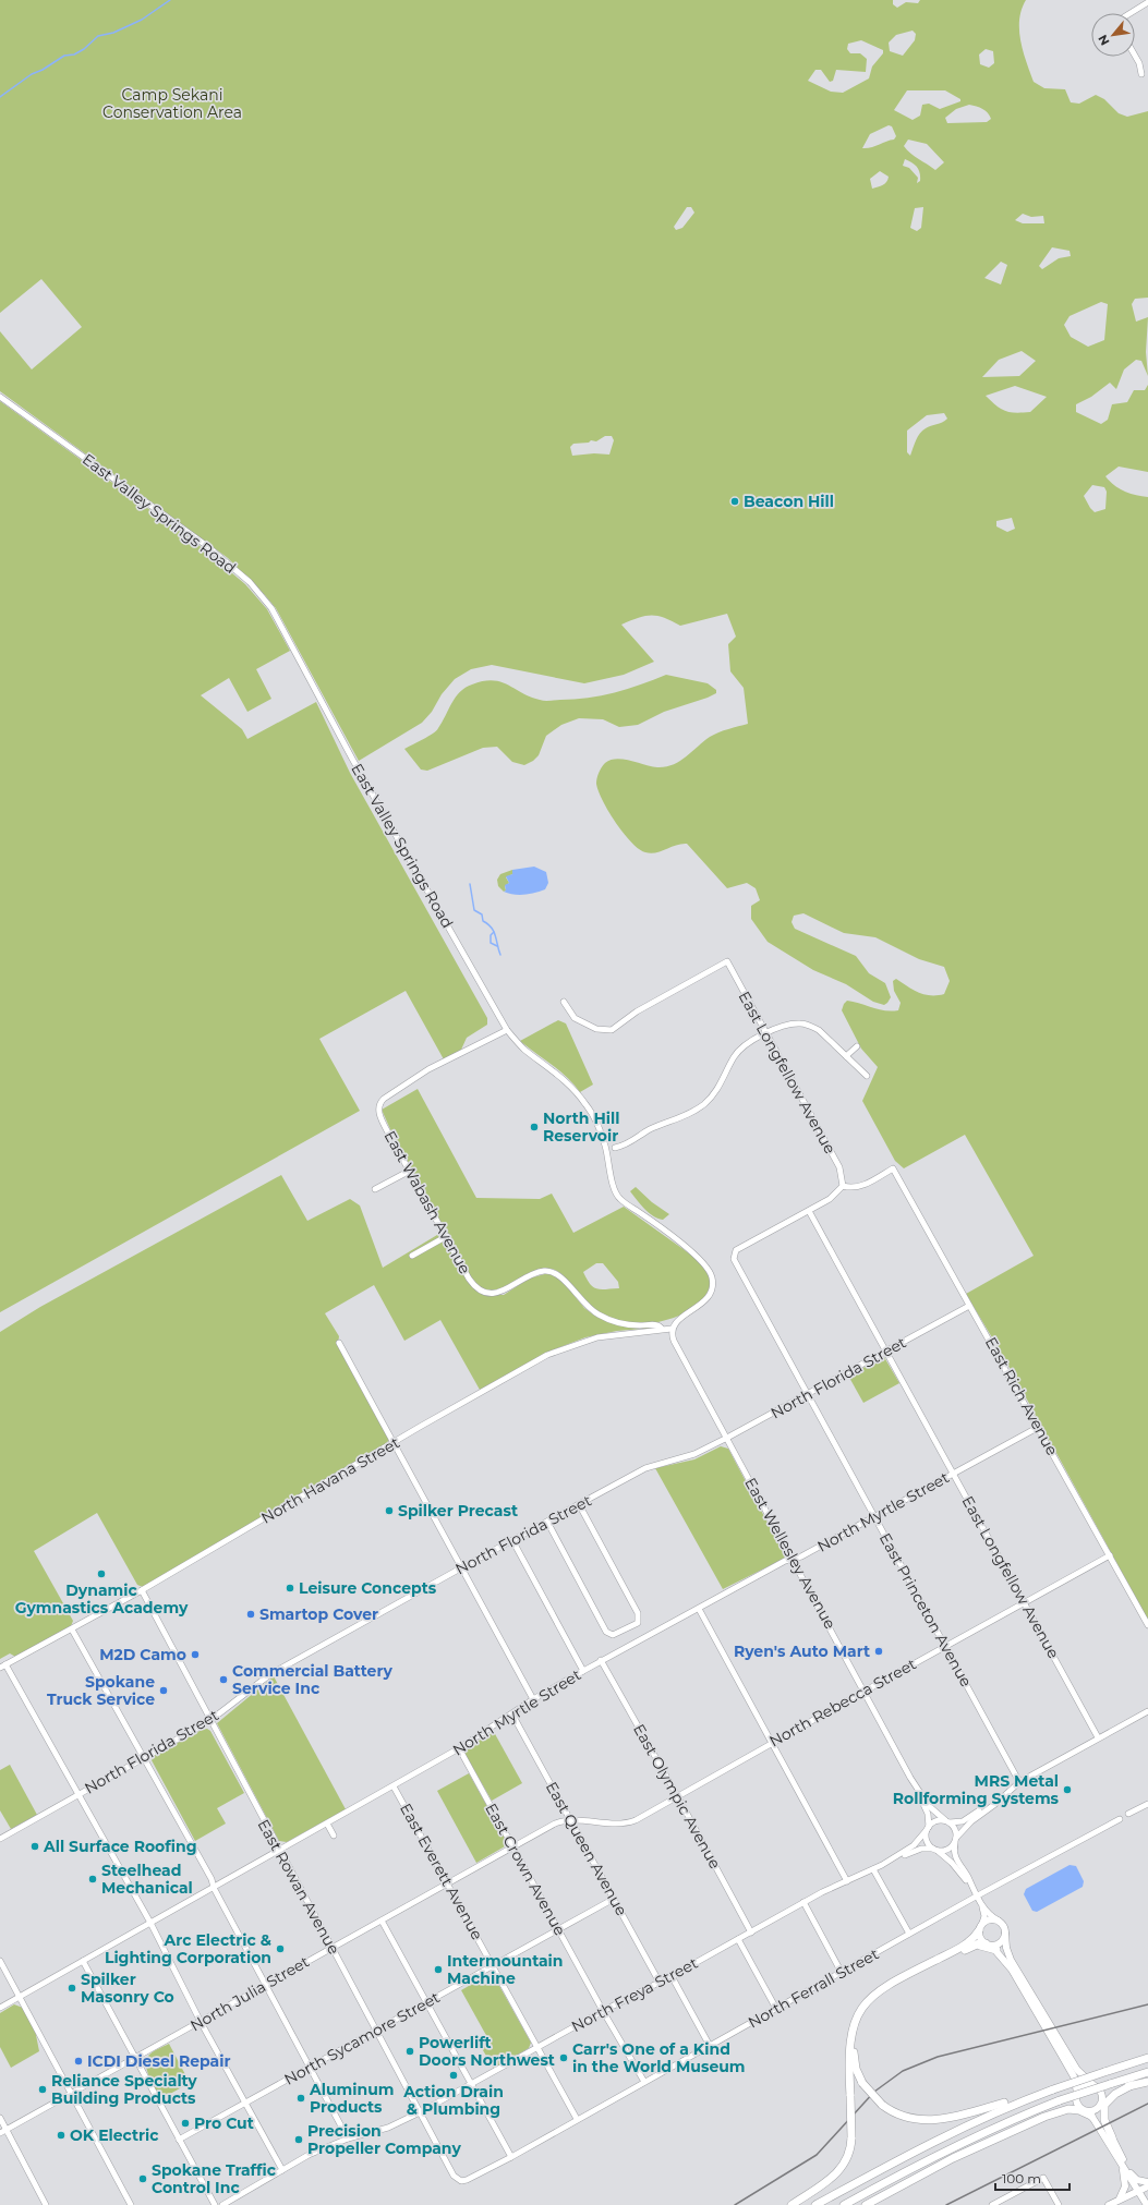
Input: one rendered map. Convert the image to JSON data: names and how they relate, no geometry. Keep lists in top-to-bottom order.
{
  "streets": {
    "street": [
      "East Valley Springs Road",
      "East Longfellow Avenue",
      "East Wabash Avenue",
      "North Florida Street",
      "East Rich Avenue",
      "North Havana Street",
      "North Myrtle Street",
      "East Wellesley Avenue",
      "East Princeton Avenue",
      "North Rebecca Street",
      "East Olympic Avenue",
      "East Queen Avenue",
      "East Crown Avenue",
      "East Everett Avenue",
      "East Rowan Avenue",
      "North Ferrall Street",
      "North Julia Street",
      "North Freya Street",
      "North Sycamore Street"
    ]
  },
  "crossings": [
    ["East Valley Springs Road", "East Wabash Avenue"],
    ["East Valley Springs Road", "North Havana Street"],
    ["East Valley Springs Road", "East Wellesley Avenue"],
    ["East Longfellow Avenue", "North Florida Street"],
    ["East Longfellow Avenue", "East Rich Avenue"],
    ["East Longfellow Avenue", "North Myrtle Street"],
    ["East Longfellow Avenue", "East Princeton Avenue"],
    ["East Longfellow Avenue", "North Rebecca Street"],
    ["East Wabash Avenue", "North Havana Street"],
    ["North Florida Street", "East Rich Avenue"],
    ["North Florida Street", "East Wellesley Avenue"],
    ["North Florida Street", "East Princeton Avenue"],
    ["North Florida Street", "East Rowan Avenue"],
    ["East Rich Avenue", "North Myrtle Street"],
    ["East Rich Avenue", "North Rebecca Street"],
    ["North Havana Street", "East Wellesley Avenue"],
    ["North Havana Street", "East Rowan Avenue"],
    ["North Myrtle Street", "East Wellesley Avenue"],
    ["North Myrtle Street", "East Princeton Avenue"],
    ["North Myrtle Street", "East Olympic Avenue"],
    ["North Myrtle Street", "East Queen Avenue"],
    ["North Myrtle Street", "East Crown Avenue"],
    ["North Myrtle Street", "East Everett Avenue"],
    ["North Myrtle Street", "East Rowan Avenue"],
    ["East Wellesley Avenue", "North Rebecca Street"],
    ["East Wellesley Avenue", "North Freya Street"],
    ["East Princeton Avenue", "North Rebecca Street"],
    ["North Rebecca Street", "East Olympic Avenue"],
    ["North Rebecca Street", "East Queen Avenue"],
    ["North Rebecca Street", "North Julia Street"],
    ["East Olympic Avenue", "North Freya Street"],
    ["East Queen Avenue", "North Julia Street"],
    ["East Queen Avenue", "North Freya Street"],
    ["East Queen Avenue", "North Sycamore Street"],
    ["East Crown Avenue", "North Ferrall Street"],
    ["East Crown Avenue", "North Julia Street"],
    ["East Crown Avenue", "North Freya Street"],
    ["East Crown Avenue", "North Sycamore Street"],
    ["East Everett Avenue", "North Ferrall Street"],
    ["East Everett Avenue", "North Julia Street"],
    ["East Everett Avenue", "North Freya Street"],
    ["East Everett Avenue", "North Sycamore Street"],
    ["East Rowan Avenue", "North Ferrall Street"],
    ["East Rowan Avenue", "North Julia Street"],
    ["East Rowan Avenue", "North Freya Street"],
    ["East Rowan Avenue", "North Sycamore Street"]
  ],
  "parks": ["Camp Sekani Conservation Area"],
  "places": [
    "Beacon Hill",
    "North Hill Reservoir",
    "Spilker Precast",
    "Dynamic Gymnastics Academy",
    "Leisure Concepts",
    "Smartop Cover",
    "Ryen's Auto Mart",
    "M2D Camo",
    "Commercial Battery Service Inc",
    "Spokane Truck Service",
    "MRS Metal Rollforming Systems",
    "All Surface Roofing",
    "Steelhead Mechanical",
    "Arc Electric & Lighting Corporation",
    "Intermountain Machine",
    "Spilker Masonry Co",
    "Powerlift Doors Northwest",
    "Carr's One of a Kind in the World Museum",
    "ICDI Diesel Repair",
    "Action Drain & Plumbing",
    "Reliance Specialty Building Products",
    "Aluminum Products",
    "Pro Cut",
    "OK Electric",
    "Precision Propeller Company",
    "Spokane Traffic Control Inc"
  ],
  "scale_bar": "100 m",
  "north": "bottom left"
}
